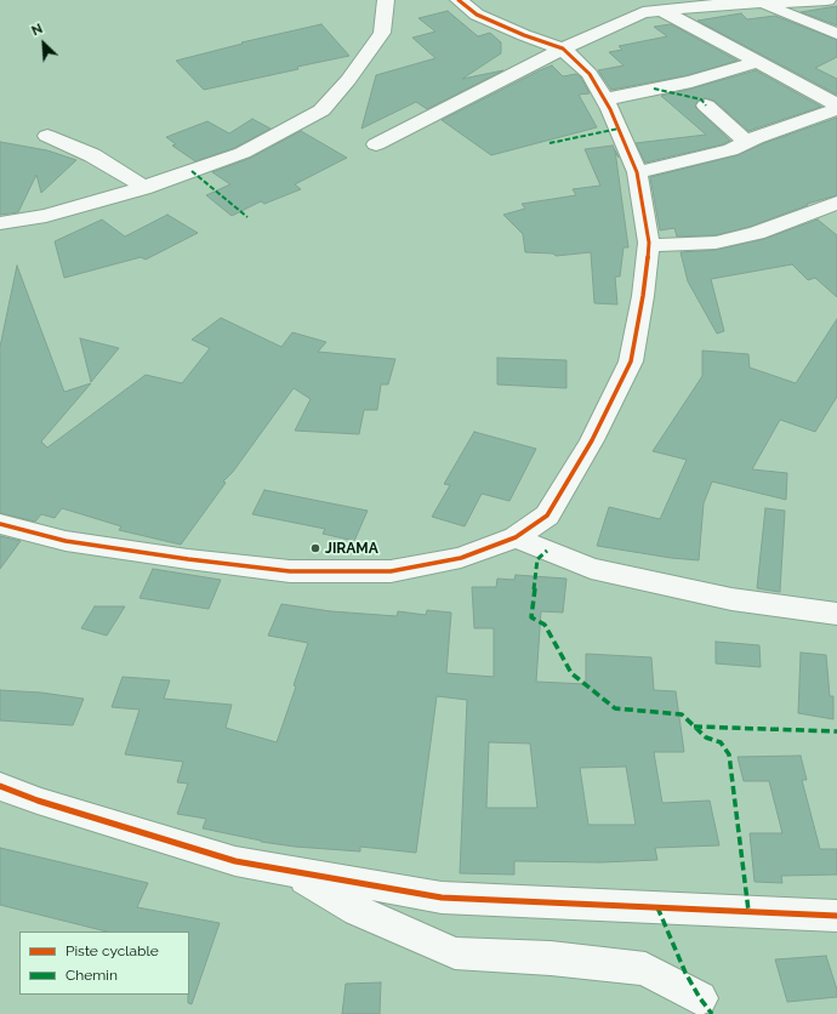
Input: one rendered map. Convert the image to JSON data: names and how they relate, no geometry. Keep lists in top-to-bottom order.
{
  "places": ["JIRAMA"],
  "legend": ["Piste cyclable", "Chemin"],
  "north": "top left"
}
